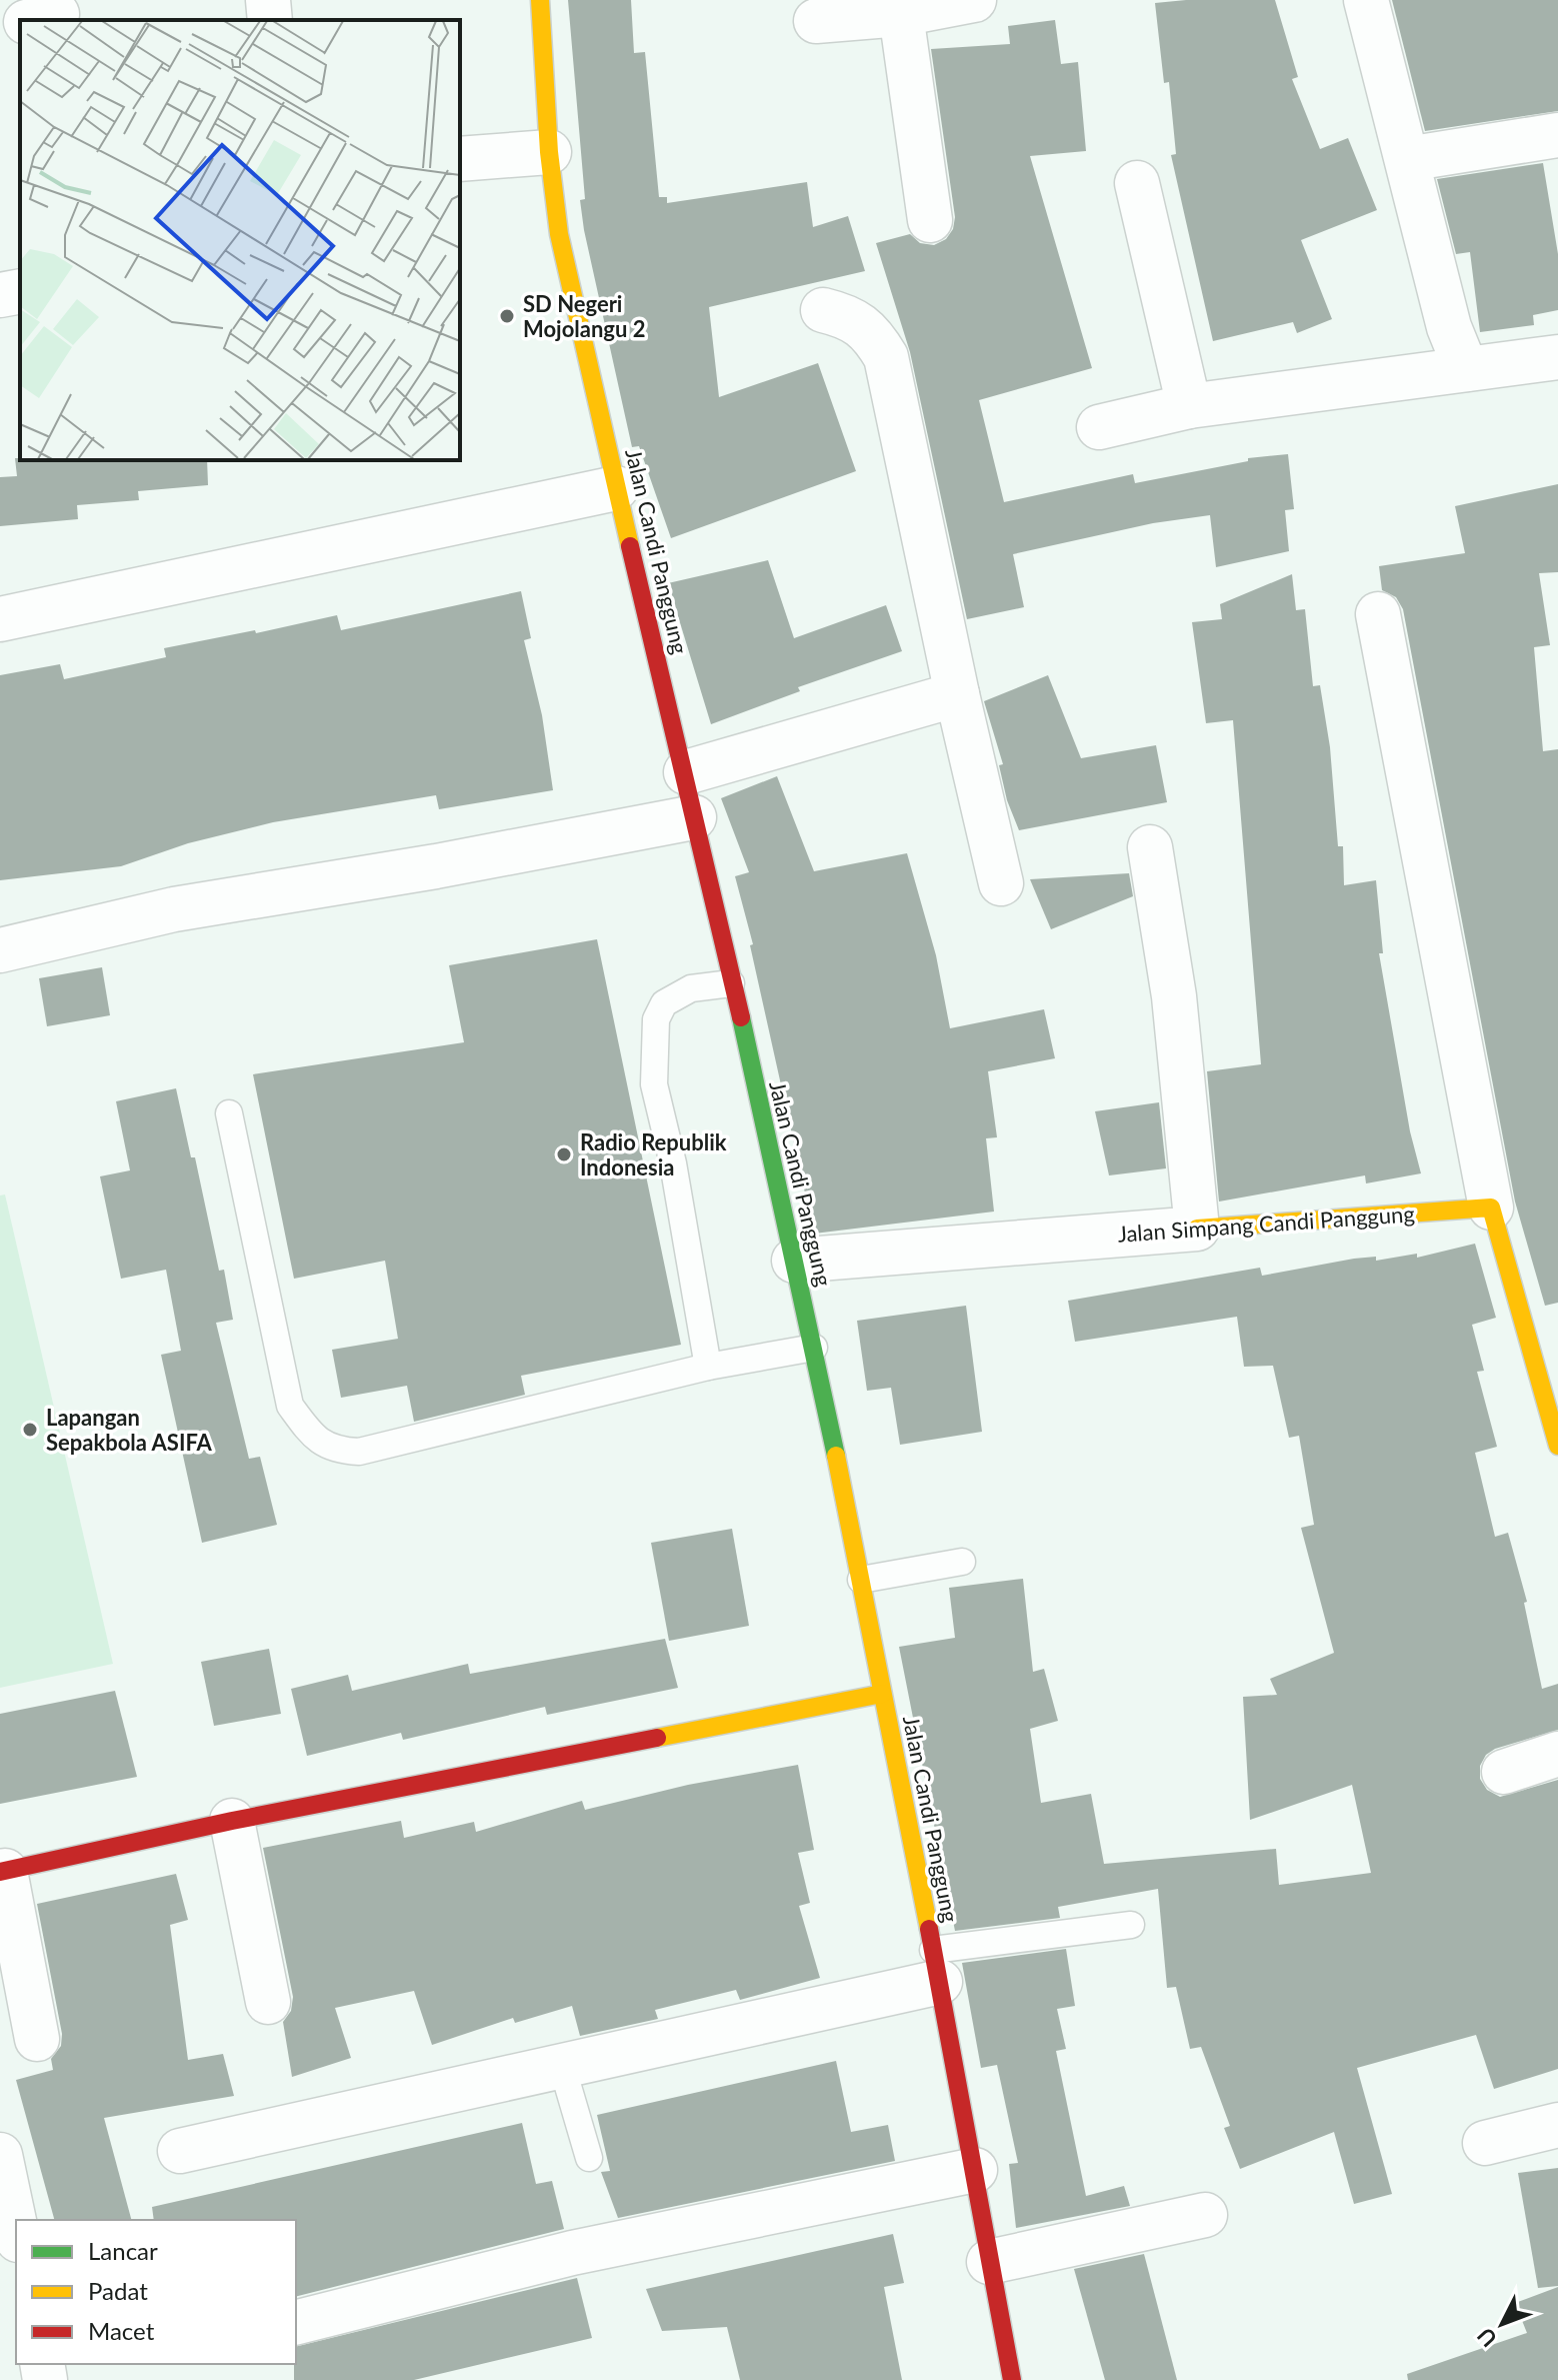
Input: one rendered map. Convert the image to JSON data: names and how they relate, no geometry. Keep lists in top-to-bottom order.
{
  "streets": {
    "main road": ["Jalan Candi Panggung", "Jalan Simpang Candi Panggung"]
  },
  "crossings": [
    ["Jalan Candi Panggung", "Jalan Simpang Candi Panggung"]
  ],
  "places": ["SD Negeri Mojolangu 2", "Radio Republik Indonesia", "Lapangan Sepakbola ASIFA"],
  "legend": ["Lancar", "Padat", "Macet"],
  "north": "bottom left"
}
